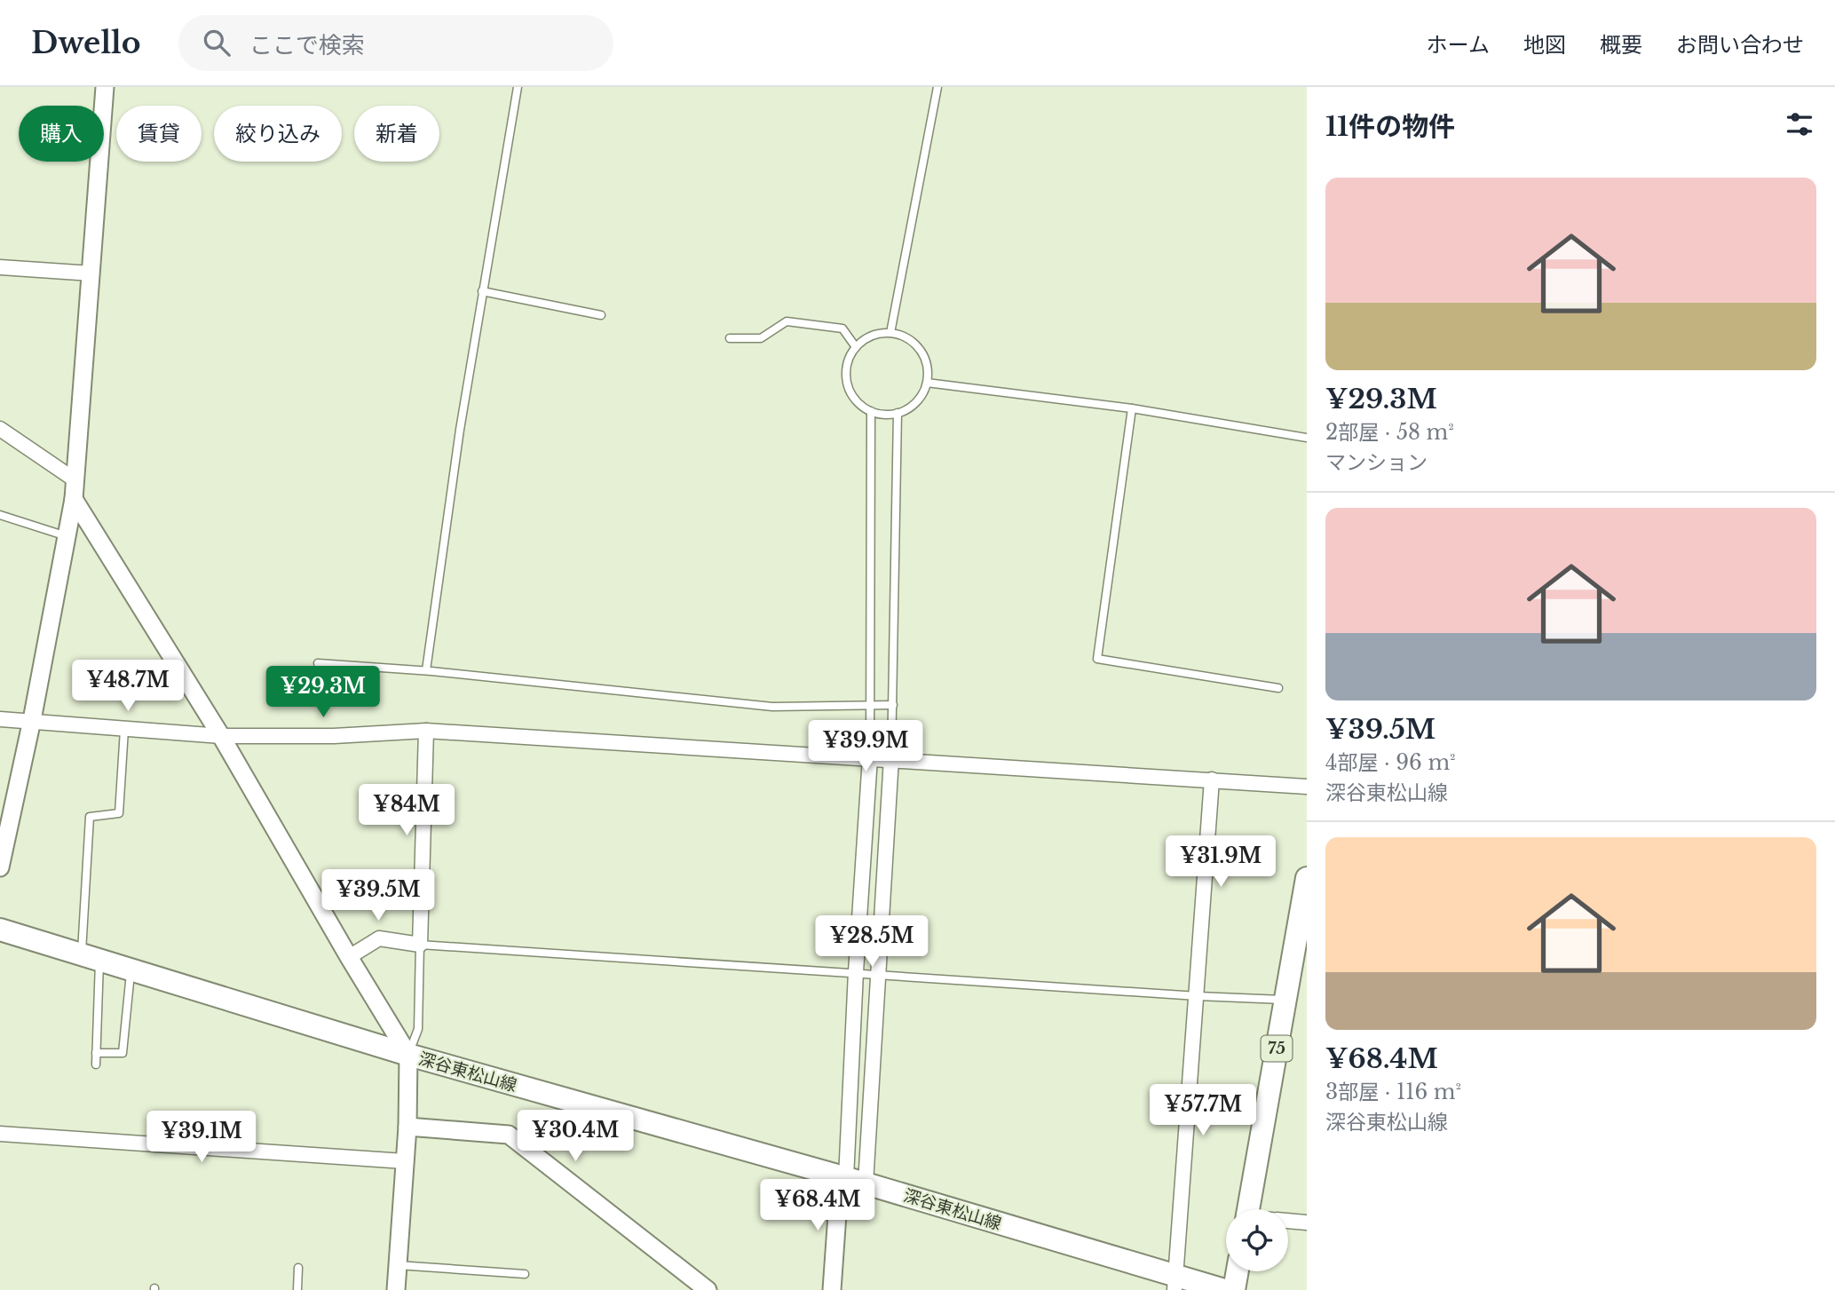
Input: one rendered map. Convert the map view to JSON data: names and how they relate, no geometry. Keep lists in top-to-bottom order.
{
  "streets": {
    "main road": ["75", "深谷東松山線"]
  },
  "page": {
    "header": "Dwello",
    "search": "ここで検索",
    "nav": [
      "ホーム",
      "地図",
      "概要",
      "お問い合わせ"
    ],
    "heading": "11件の物件",
    "chip": [
      "購入",
      "賃貸",
      "絞り込み",
      "新着"
    ],
    "list": [
      {
        "name": "¥29.3M",
        "note": "2部屋 · 58 m² · マンション"
      },
      {
        "name": "¥39.5M",
        "note": "4部屋 · 96 m² · 深谷東松山線"
      },
      {
        "name": "¥68.4M",
        "note": "3部屋 · 116 m² · 深谷東松山線"
      }
    ],
    "price": [
      "¥48.7M",
      "¥29.3M",
      "¥39.9M",
      "¥84M",
      "¥31.9M",
      "¥39.5M",
      "¥28.5M",
      "¥57.7M",
      "¥30.4M",
      "¥39.1M",
      "¥68.4M"
    ]
  }
}
